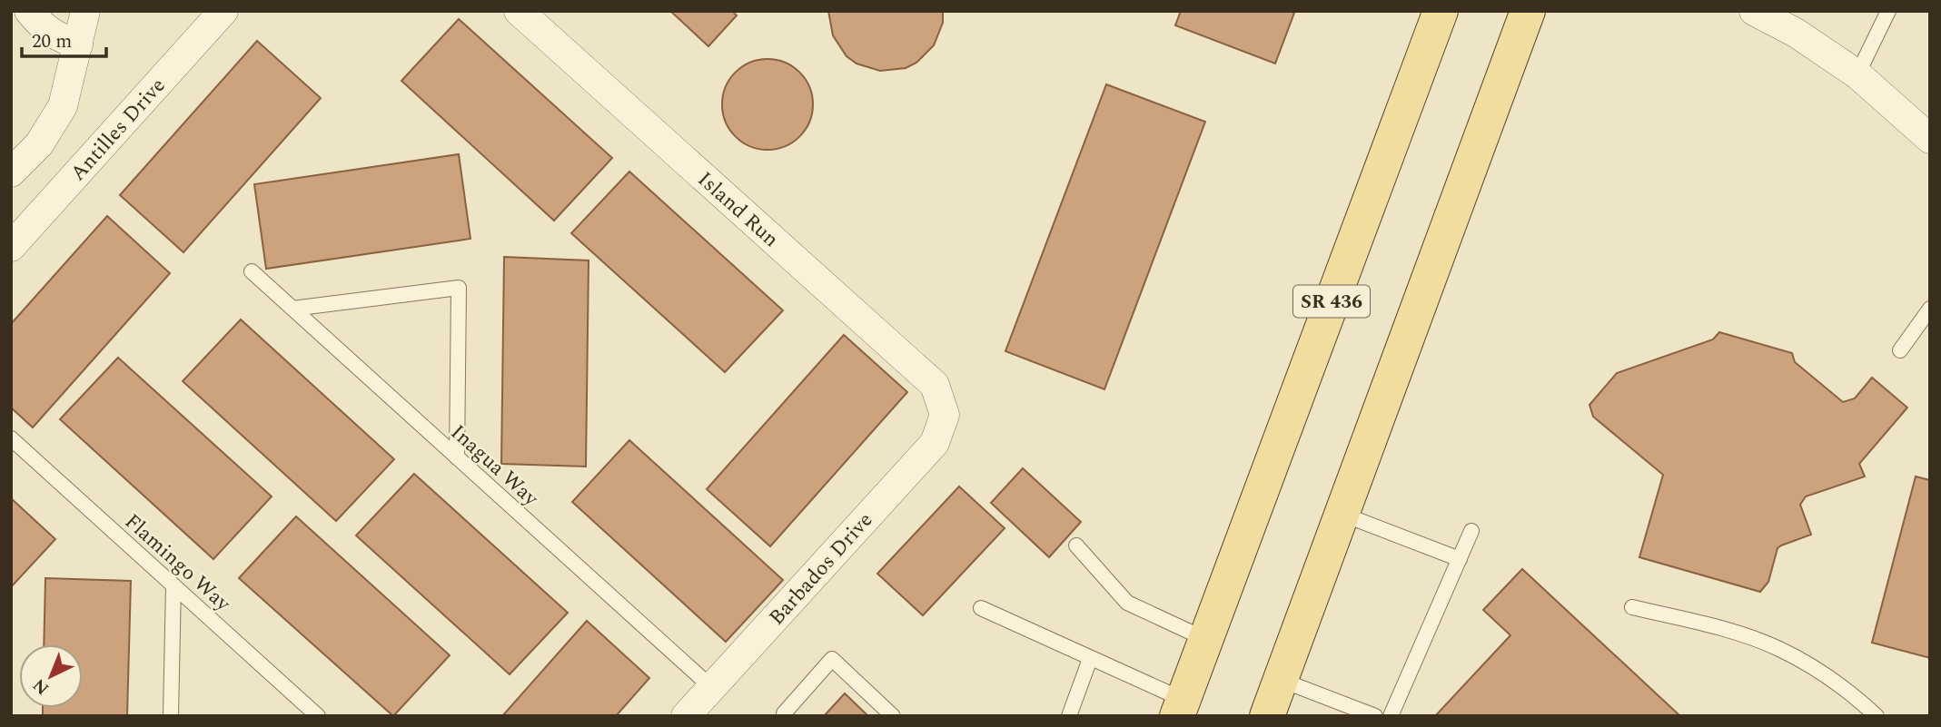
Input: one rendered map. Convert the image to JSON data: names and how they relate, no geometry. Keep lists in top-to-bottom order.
{
  "streets": {
    "main road": ["SR 436"],
    "street": ["Antilles Drive", "Island Run", "Barbados Drive"],
    "lane": ["Inagua Way", "Flamingo Way"]
  },
  "crossings": [
    ["Island Run", "Barbados Drive"],
    ["Inagua Way", "Barbados Drive"]
  ],
  "scale_bar": "20 m",
  "north": "bottom left"
}
